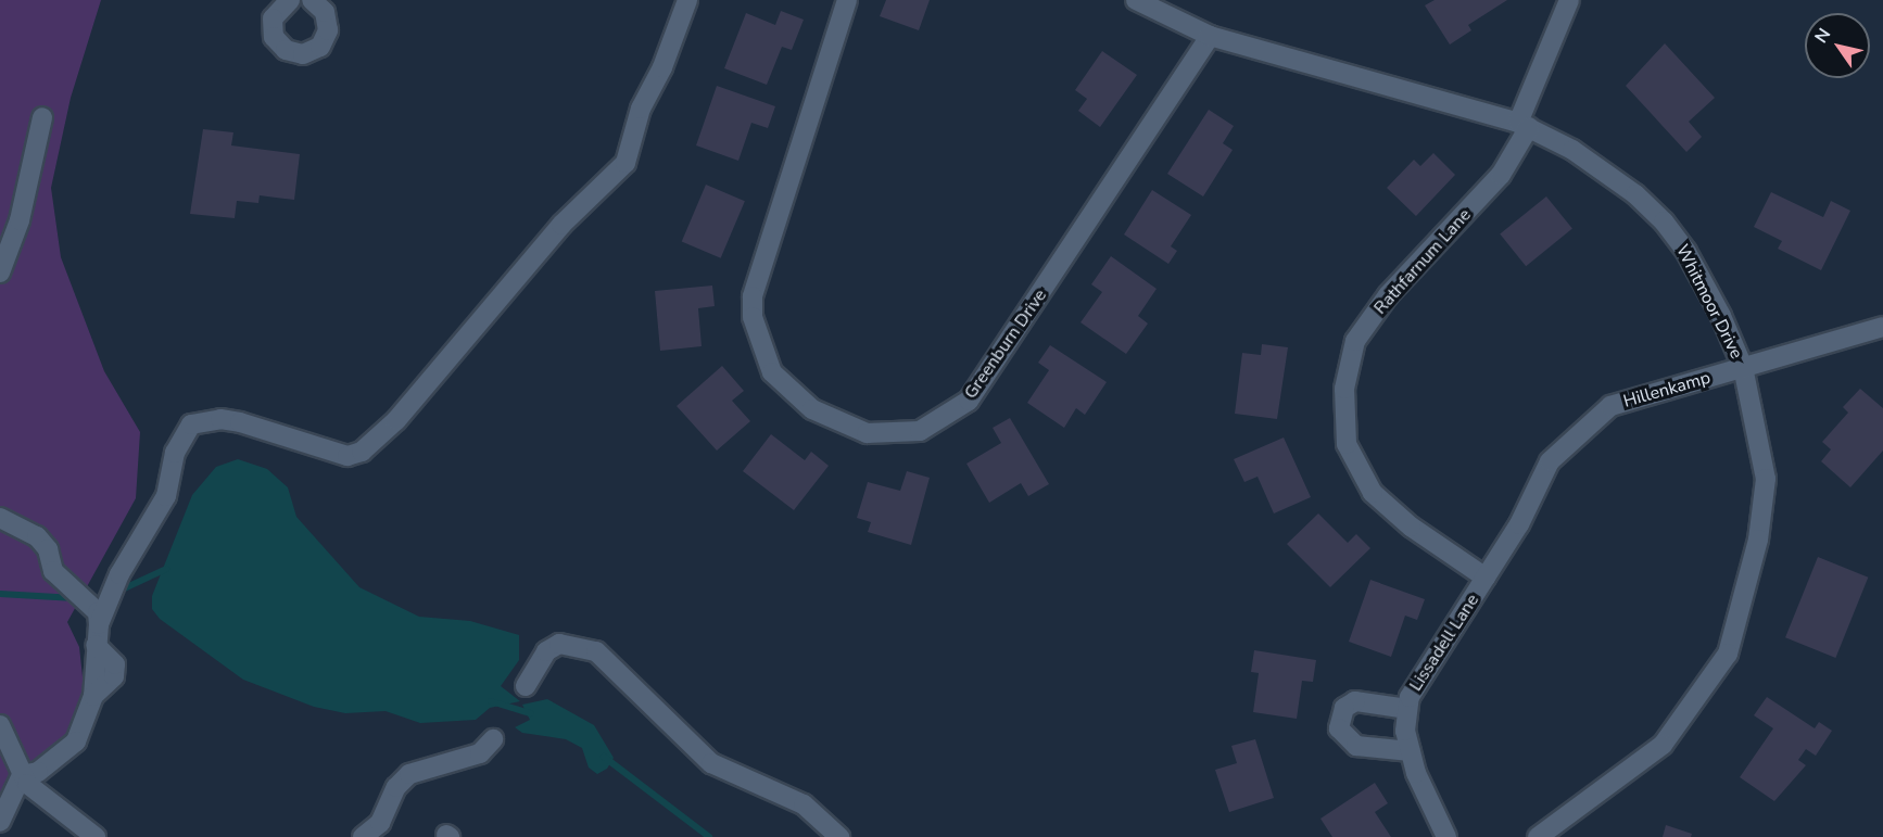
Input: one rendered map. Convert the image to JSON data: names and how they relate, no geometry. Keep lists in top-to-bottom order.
{
  "streets": {
    "street": [
      "Rathfarnum Lane",
      "Whitmoor Drive",
      "Greenburn Drive",
      "Hillenkamp",
      "Lissadell Lane"
    ]
  },
  "crossings": [
    ["Rathfarnum Lane", "Whitmoor Drive"],
    ["Rathfarnum Lane", "Hillenkamp"],
    ["Rathfarnum Lane", "Lissadell Lane"],
    ["Whitmoor Drive", "Greenburn Drive"],
    ["Whitmoor Drive", "Hillenkamp"],
    ["Hillenkamp", "Lissadell Lane"]
  ],
  "north": "top left"
}
